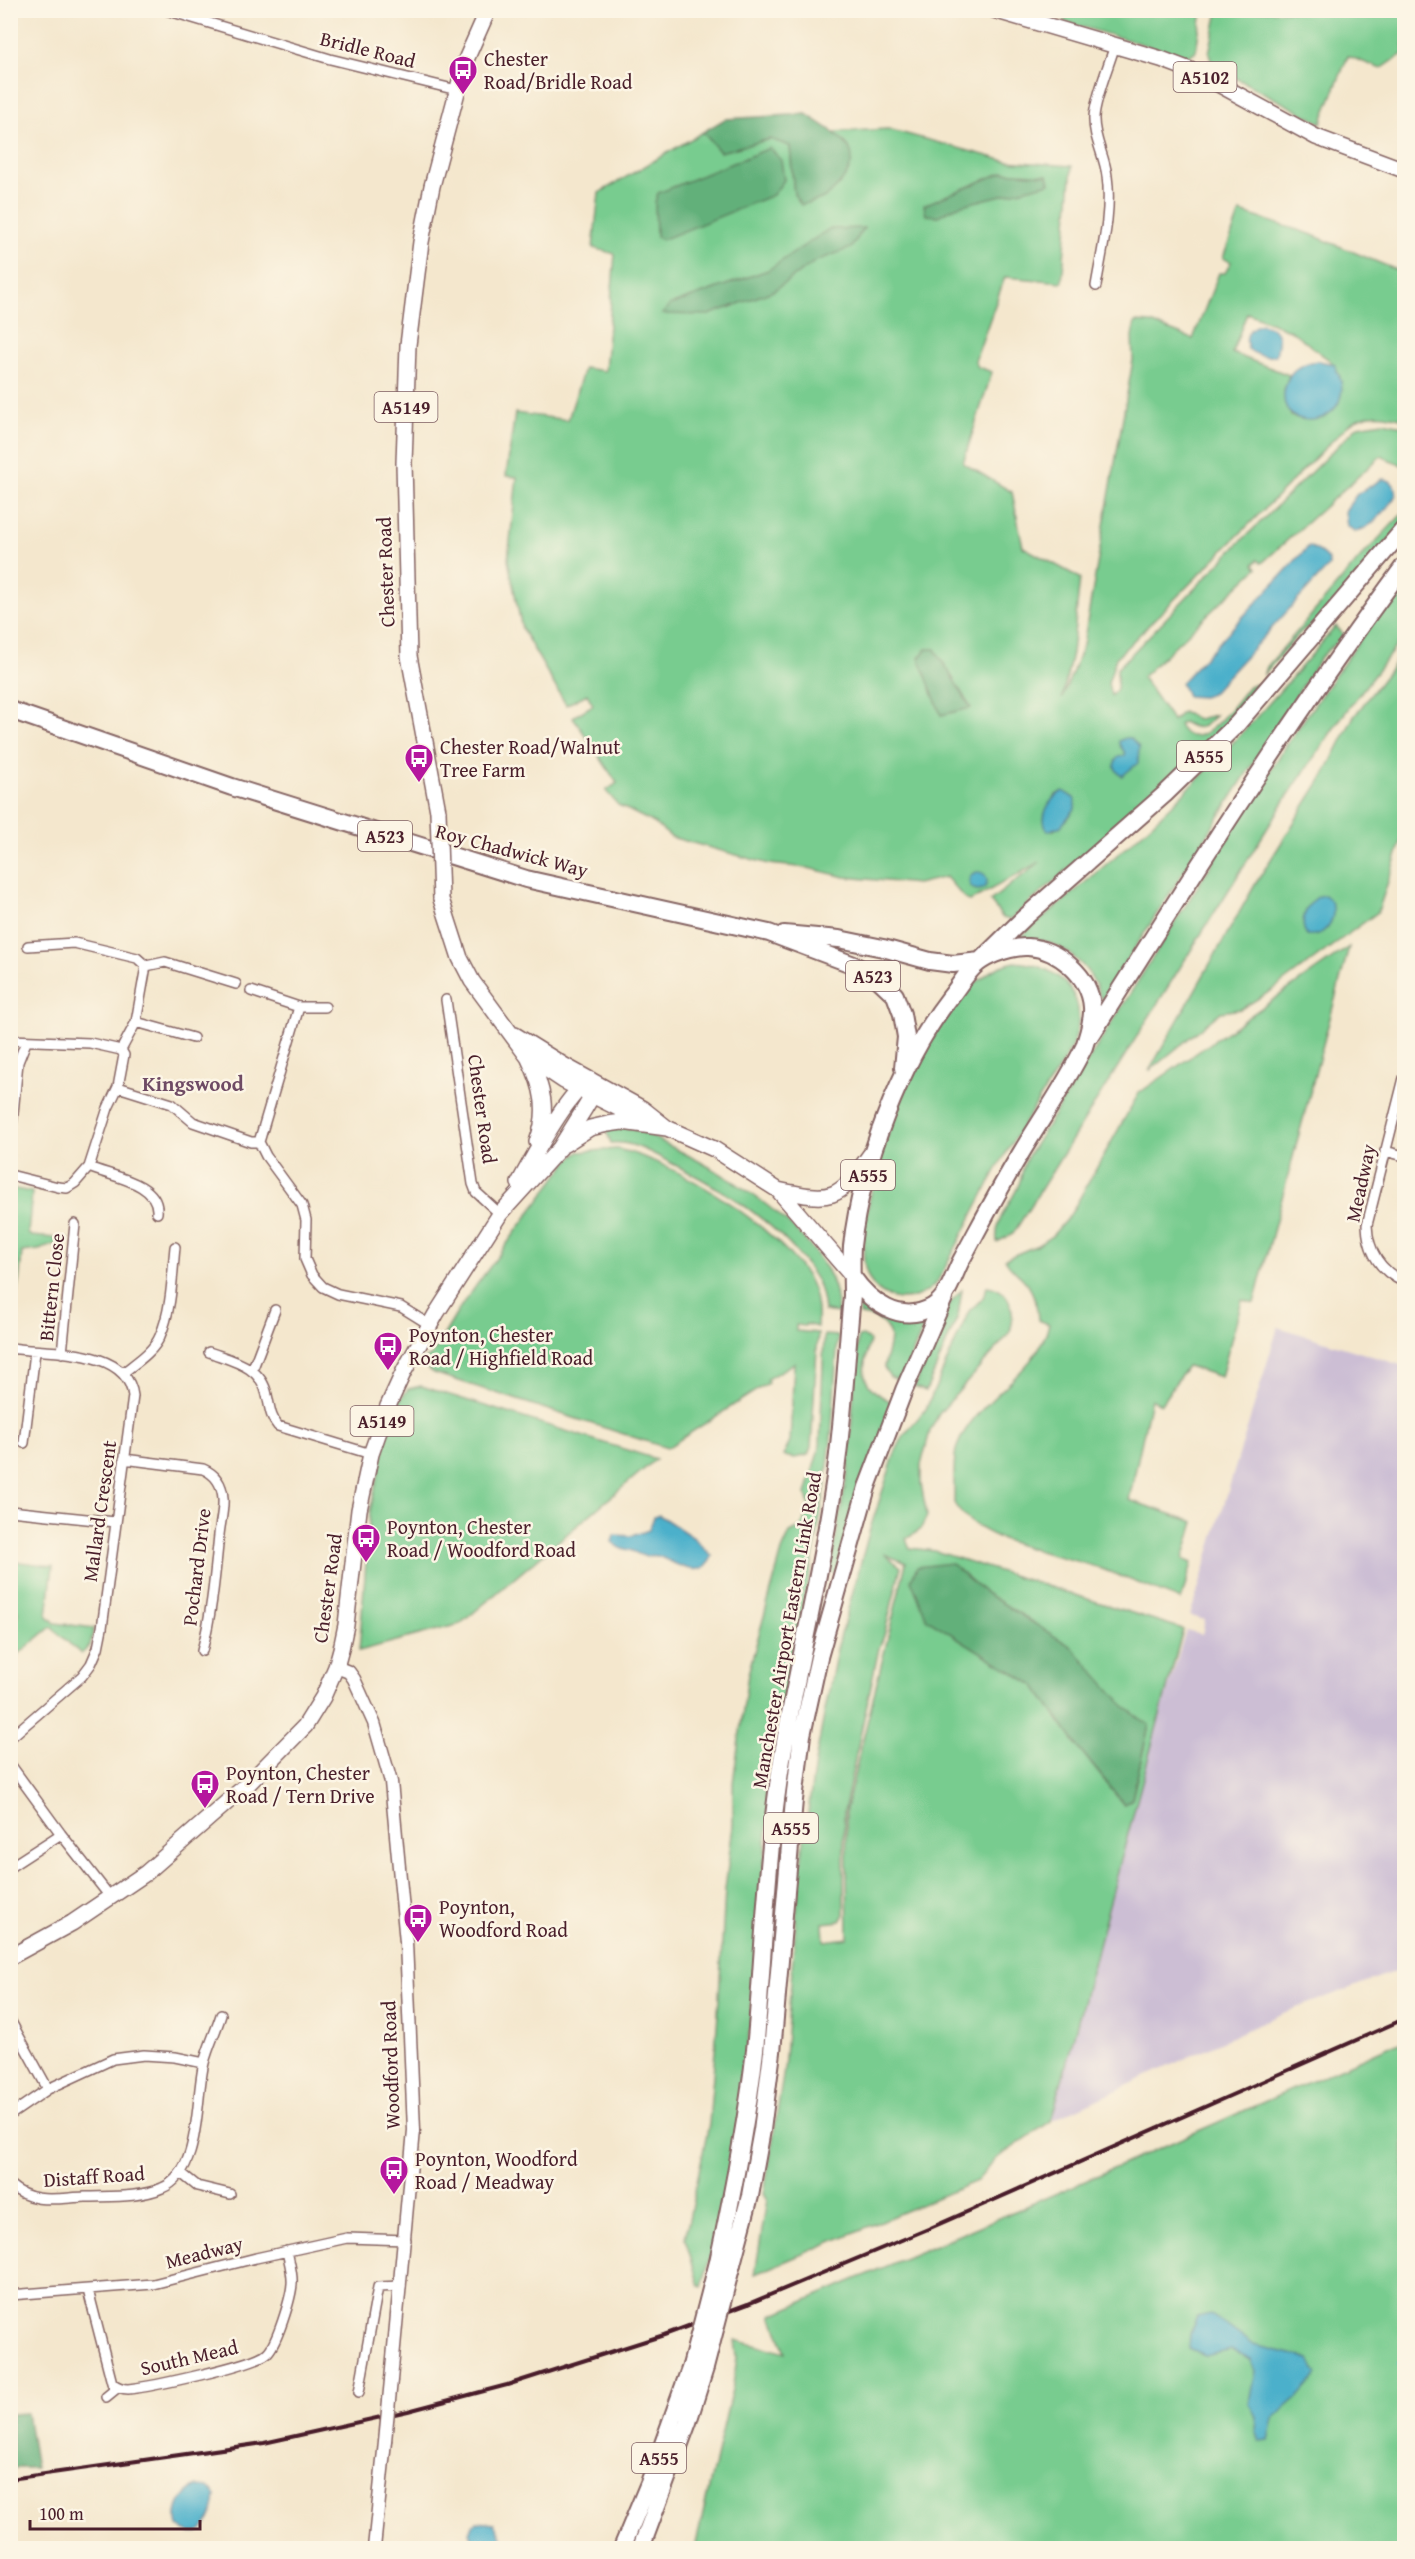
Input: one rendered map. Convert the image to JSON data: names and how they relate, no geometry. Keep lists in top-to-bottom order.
{
  "streets": {
    "highway": [
      "A555",
      "A523",
      "Roy Chadwick Way",
      "Manchester Airport Eastern Link Road"
    ],
    "main road": ["A5102", "A5149", "Chester Road"],
    "street": [
      "Bridle Road",
      "Meadway",
      "Bittern Close",
      "Mallard Crescent",
      "Pochard Drive",
      "Woodford Road",
      "Distaff Road",
      "South Mead"
    ]
  },
  "crossings": [
    ["Bridle Road", "Chester Road"],
    ["Chester Road", "A555"],
    ["Chester Road", "Manchester Airport Eastern Link Road"],
    ["Chester Road", "Woodford Road"],
    ["A555", "Roy Chadwick Way"],
    ["A555", "Manchester Airport Eastern Link Road"],
    ["Meadway", "Woodford Road"],
    ["Meadway", "South Mead"],
    ["Mallard Crescent", "Pochard Drive"]
  ],
  "districts": ["Kingswood"],
  "places": {
    "bus stop": [
      "Chester Road/Bridle Road",
      "Chester Road/Walnut Tree Farm",
      "Poynton, Chester Road / Highfield Road",
      "Poynton, Chester Road / Woodford Road",
      "Poynton, Chester Road / Tern Drive",
      "Poynton, Woodford Road",
      "Poynton, Woodford Road / Meadway"
    ]
  },
  "scale_bar": "100 m"
}
